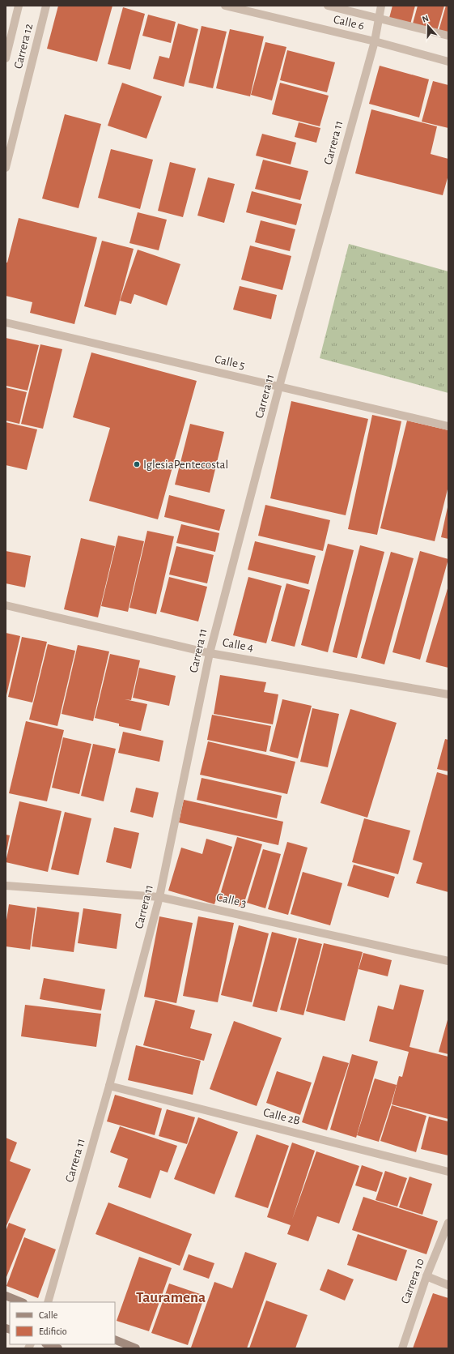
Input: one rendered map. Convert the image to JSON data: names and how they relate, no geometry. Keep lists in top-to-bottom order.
{
  "streets": {
    "street": [
      "Calle 6",
      "Carrera 12",
      "Carrera 11",
      "Calle 5",
      "Calle 4",
      "Calle 3",
      "Calle 2B",
      "Carrera 10"
    ]
  },
  "crossings": [
    ["Calle 6", "Carrera 11"],
    ["Carrera 11", "Calle 5"],
    ["Carrera 11", "Calle 4"],
    ["Carrera 11", "Calle 3"],
    ["Carrera 11", "Calle 2B"]
  ],
  "districts": ["Tauramena"],
  "places": ["IglesiaPentecostal"],
  "legend": ["Calle", "Edificio"],
  "north": "top"
}
